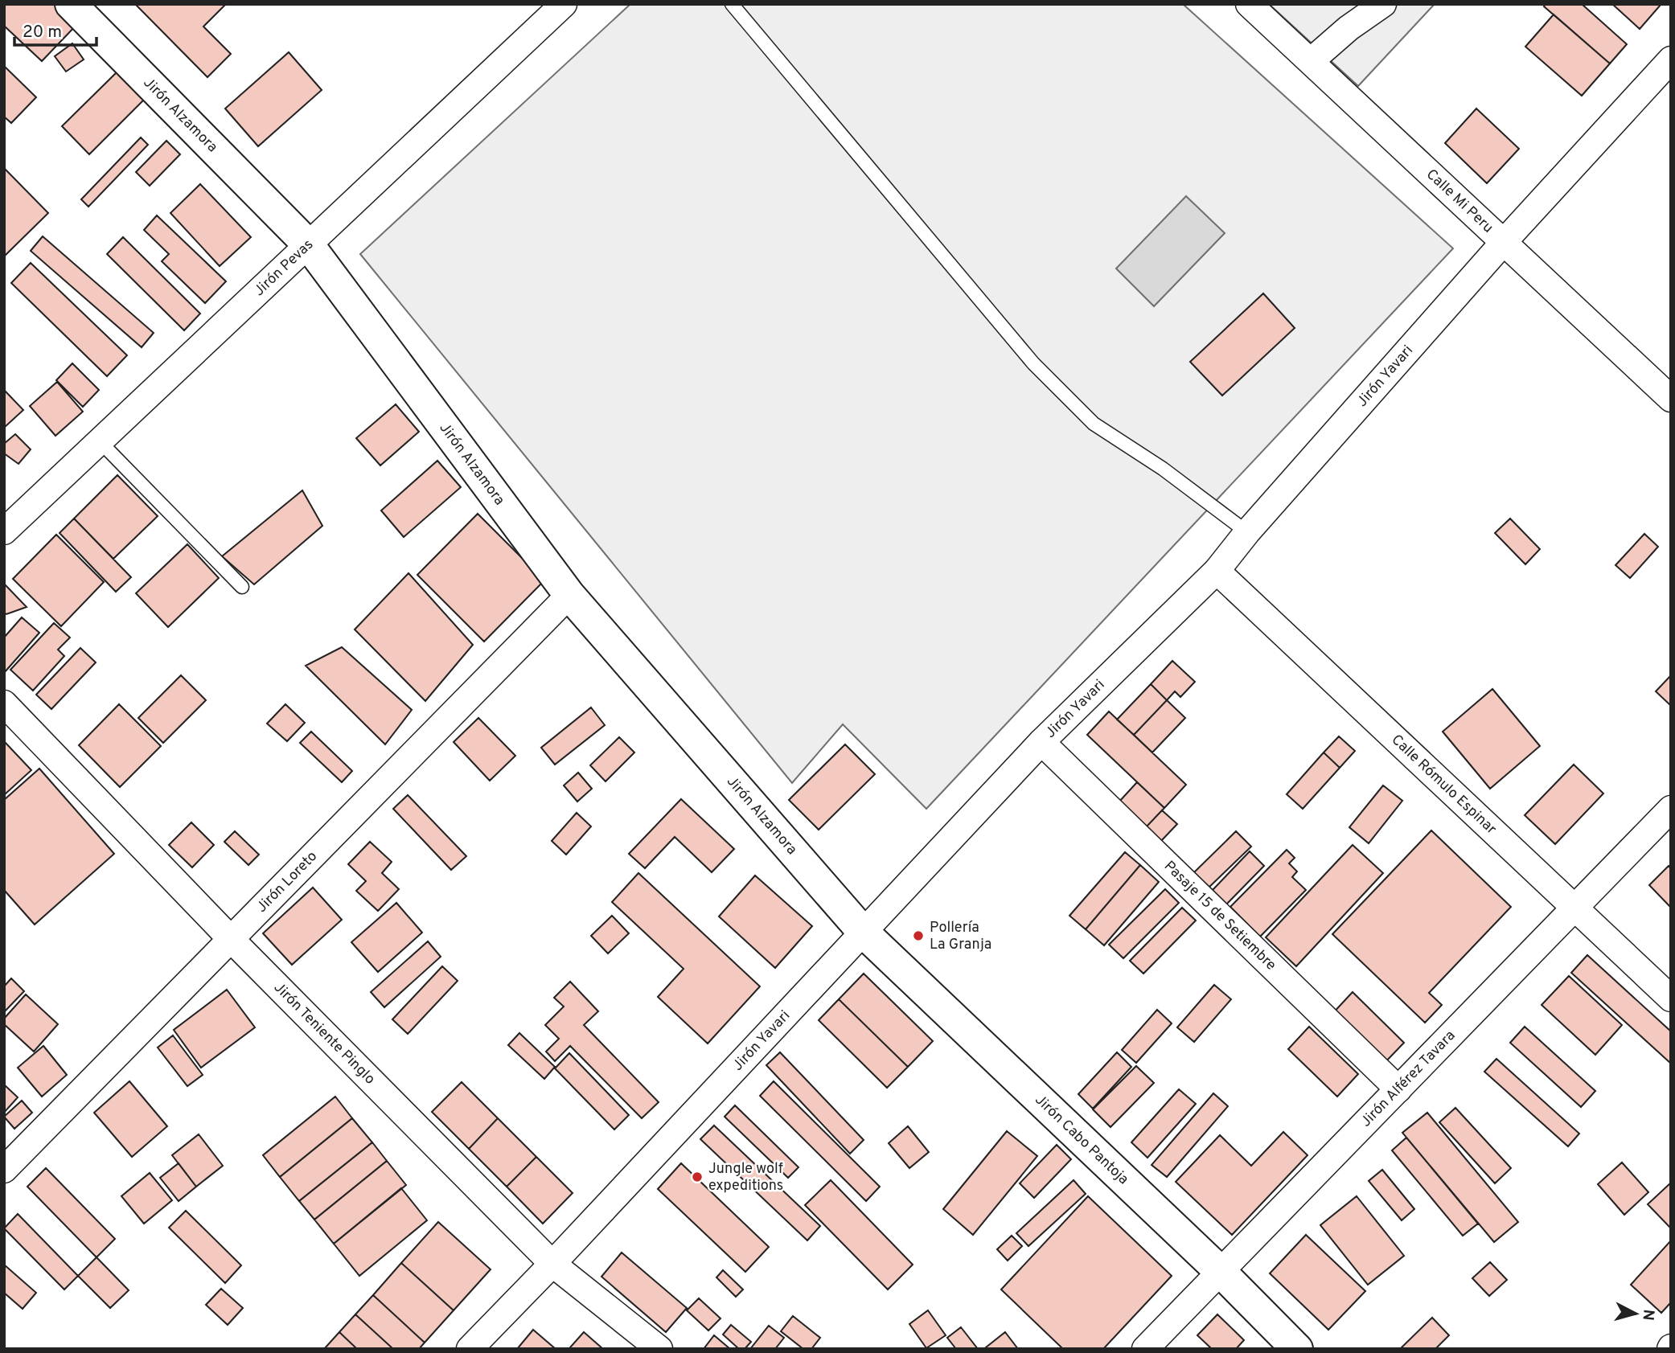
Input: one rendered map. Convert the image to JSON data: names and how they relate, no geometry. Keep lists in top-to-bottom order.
{
  "streets": {
    "street": [
      "Jirón Alzamora",
      "Calle Mi Peru",
      "Jirón Pevas",
      "Jirón Yavari",
      "Calle Rómulo Espinar",
      "Jirón Loreto",
      "Pasaje 15 de Setiembre",
      "Jirón Teniente Pinglo",
      "Jirón Alférez Tavara",
      "Jirón Cabo Pantoja"
    ]
  },
  "crossings": [
    ["Jirón Alzamora", "Jirón Pevas"],
    ["Jirón Alzamora", "Jirón Yavari"],
    ["Jirón Alzamora", "Jirón Loreto"],
    ["Jirón Alzamora", "Jirón Cabo Pantoja"],
    ["Calle Mi Peru", "Jirón Yavari"],
    ["Jirón Yavari", "Calle Rómulo Espinar"],
    ["Jirón Yavari", "Pasaje 15 de Setiembre"],
    ["Jirón Yavari", "Jirón Teniente Pinglo"],
    ["Jirón Yavari", "Jirón Cabo Pantoja"],
    ["Calle Rómulo Espinar", "Jirón Alférez Tavara"],
    ["Jirón Loreto", "Jirón Teniente Pinglo"],
    ["Pasaje 15 de Setiembre", "Jirón Alférez Tavara"],
    ["Jirón Alférez Tavara", "Jirón Cabo Pantoja"]
  ],
  "places": ["Pollería La Granja", "Jungle wolf expeditions"],
  "scale_bar": "20 m",
  "north": "right"
}
